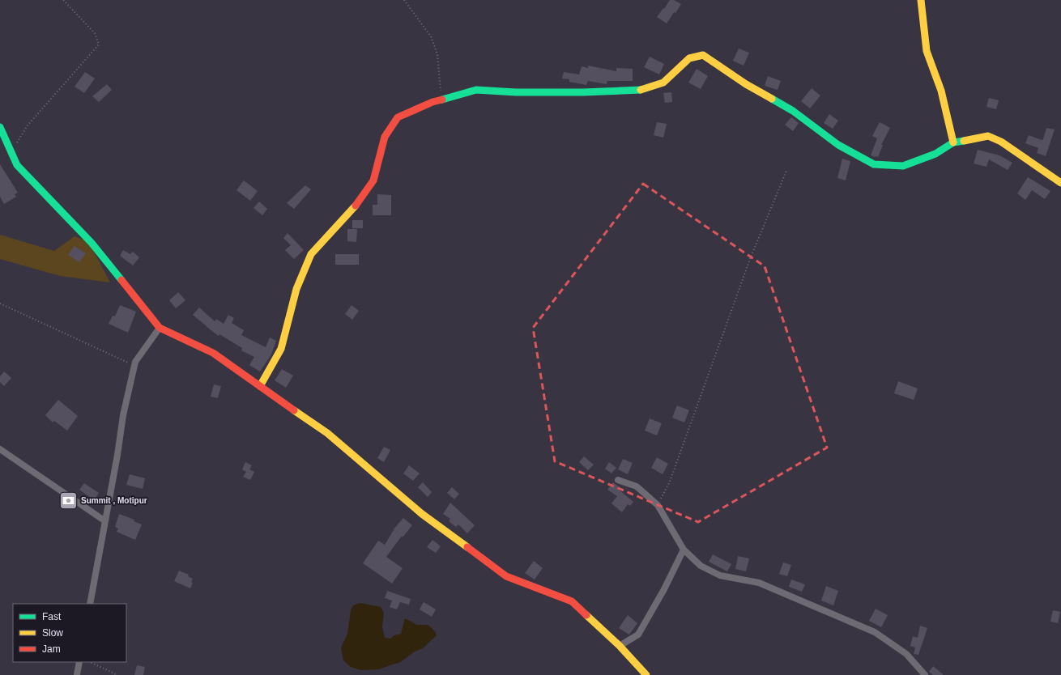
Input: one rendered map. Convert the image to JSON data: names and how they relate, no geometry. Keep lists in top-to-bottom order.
{
  "places": {
    "bank": ["Summit , Motipur"]
  },
  "legend": ["Fast", "Slow", "Jam"]
}
